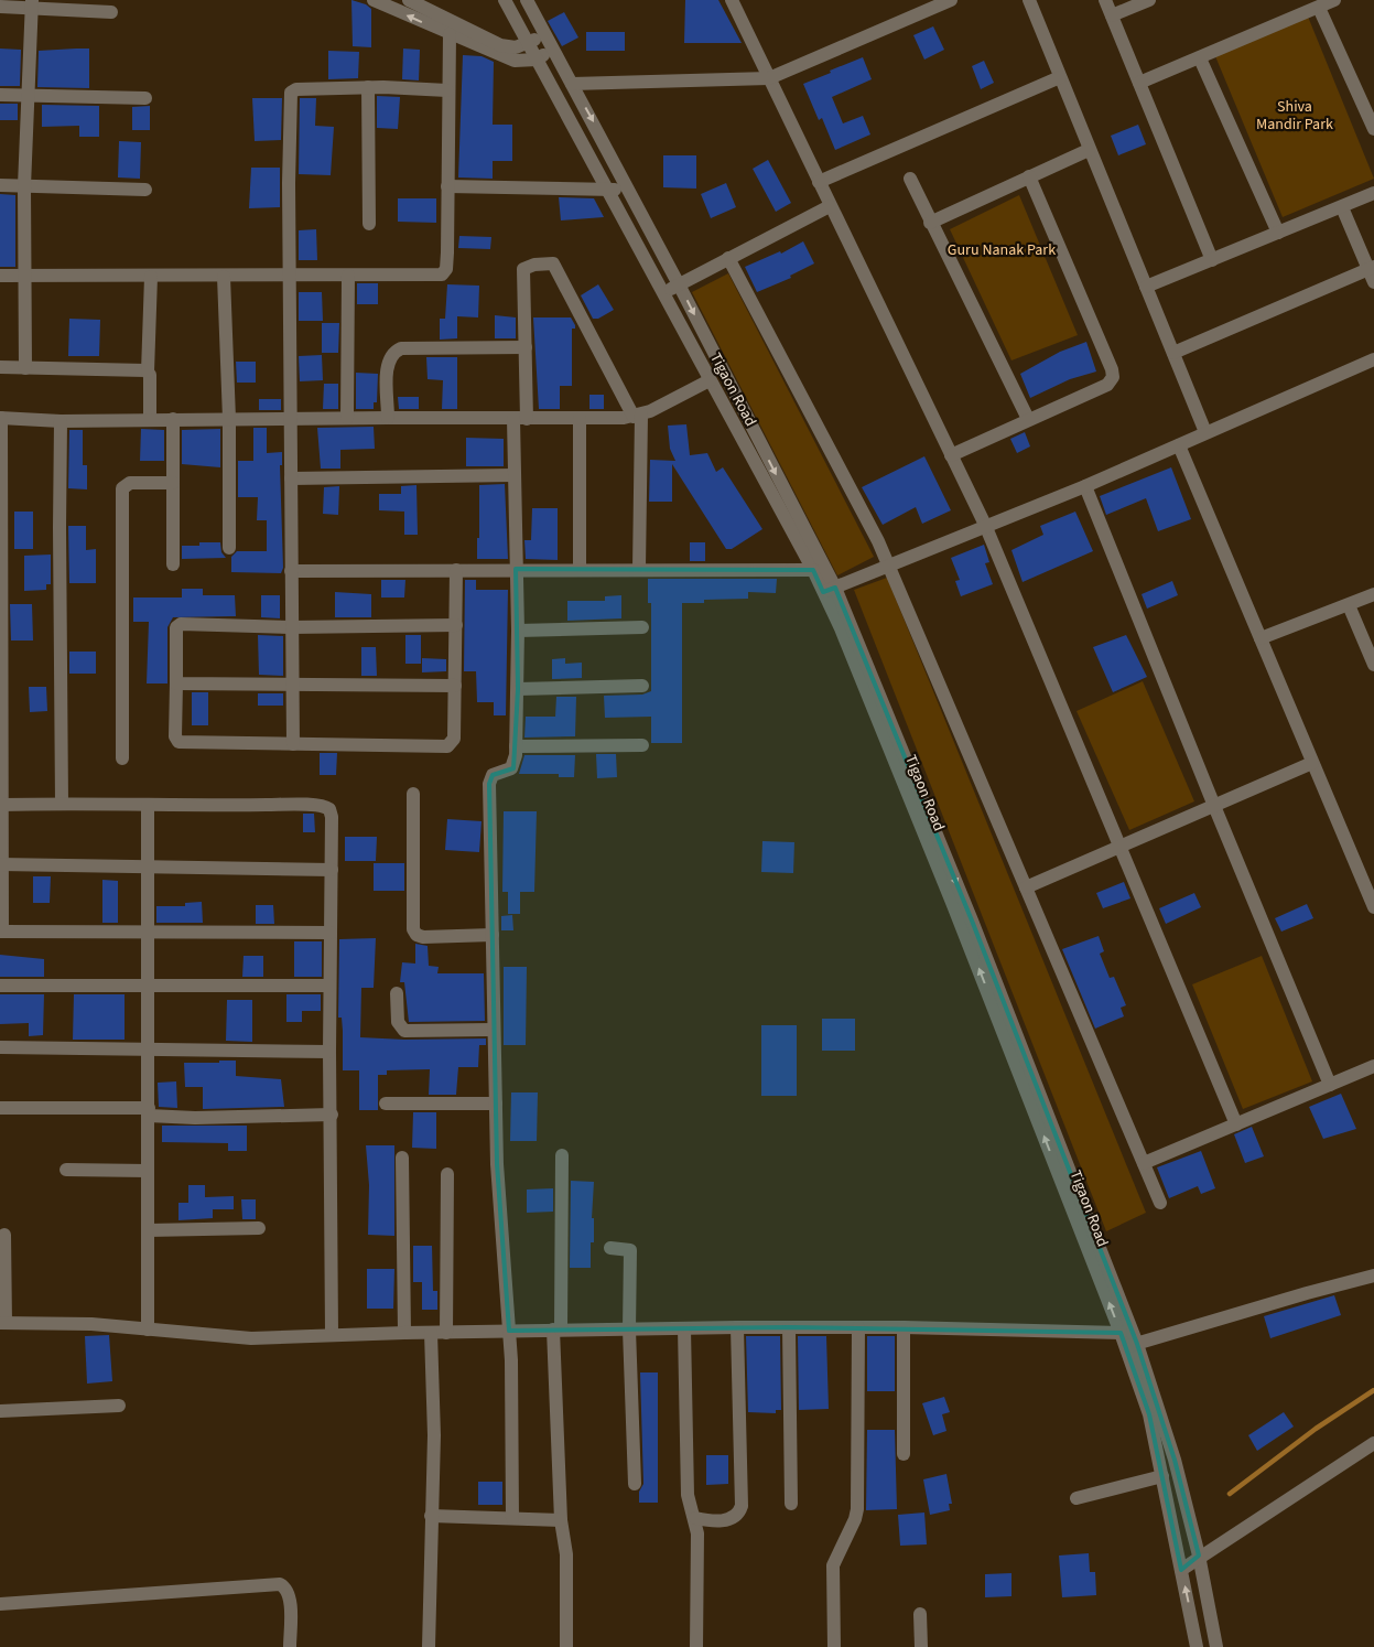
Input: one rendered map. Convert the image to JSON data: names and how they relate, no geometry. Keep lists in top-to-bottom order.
{
  "streets": {
    "street": ["Tigaon Road"]
  },
  "parks": ["Shiva Mandir Park", "Guru Nanak Park"]
}
